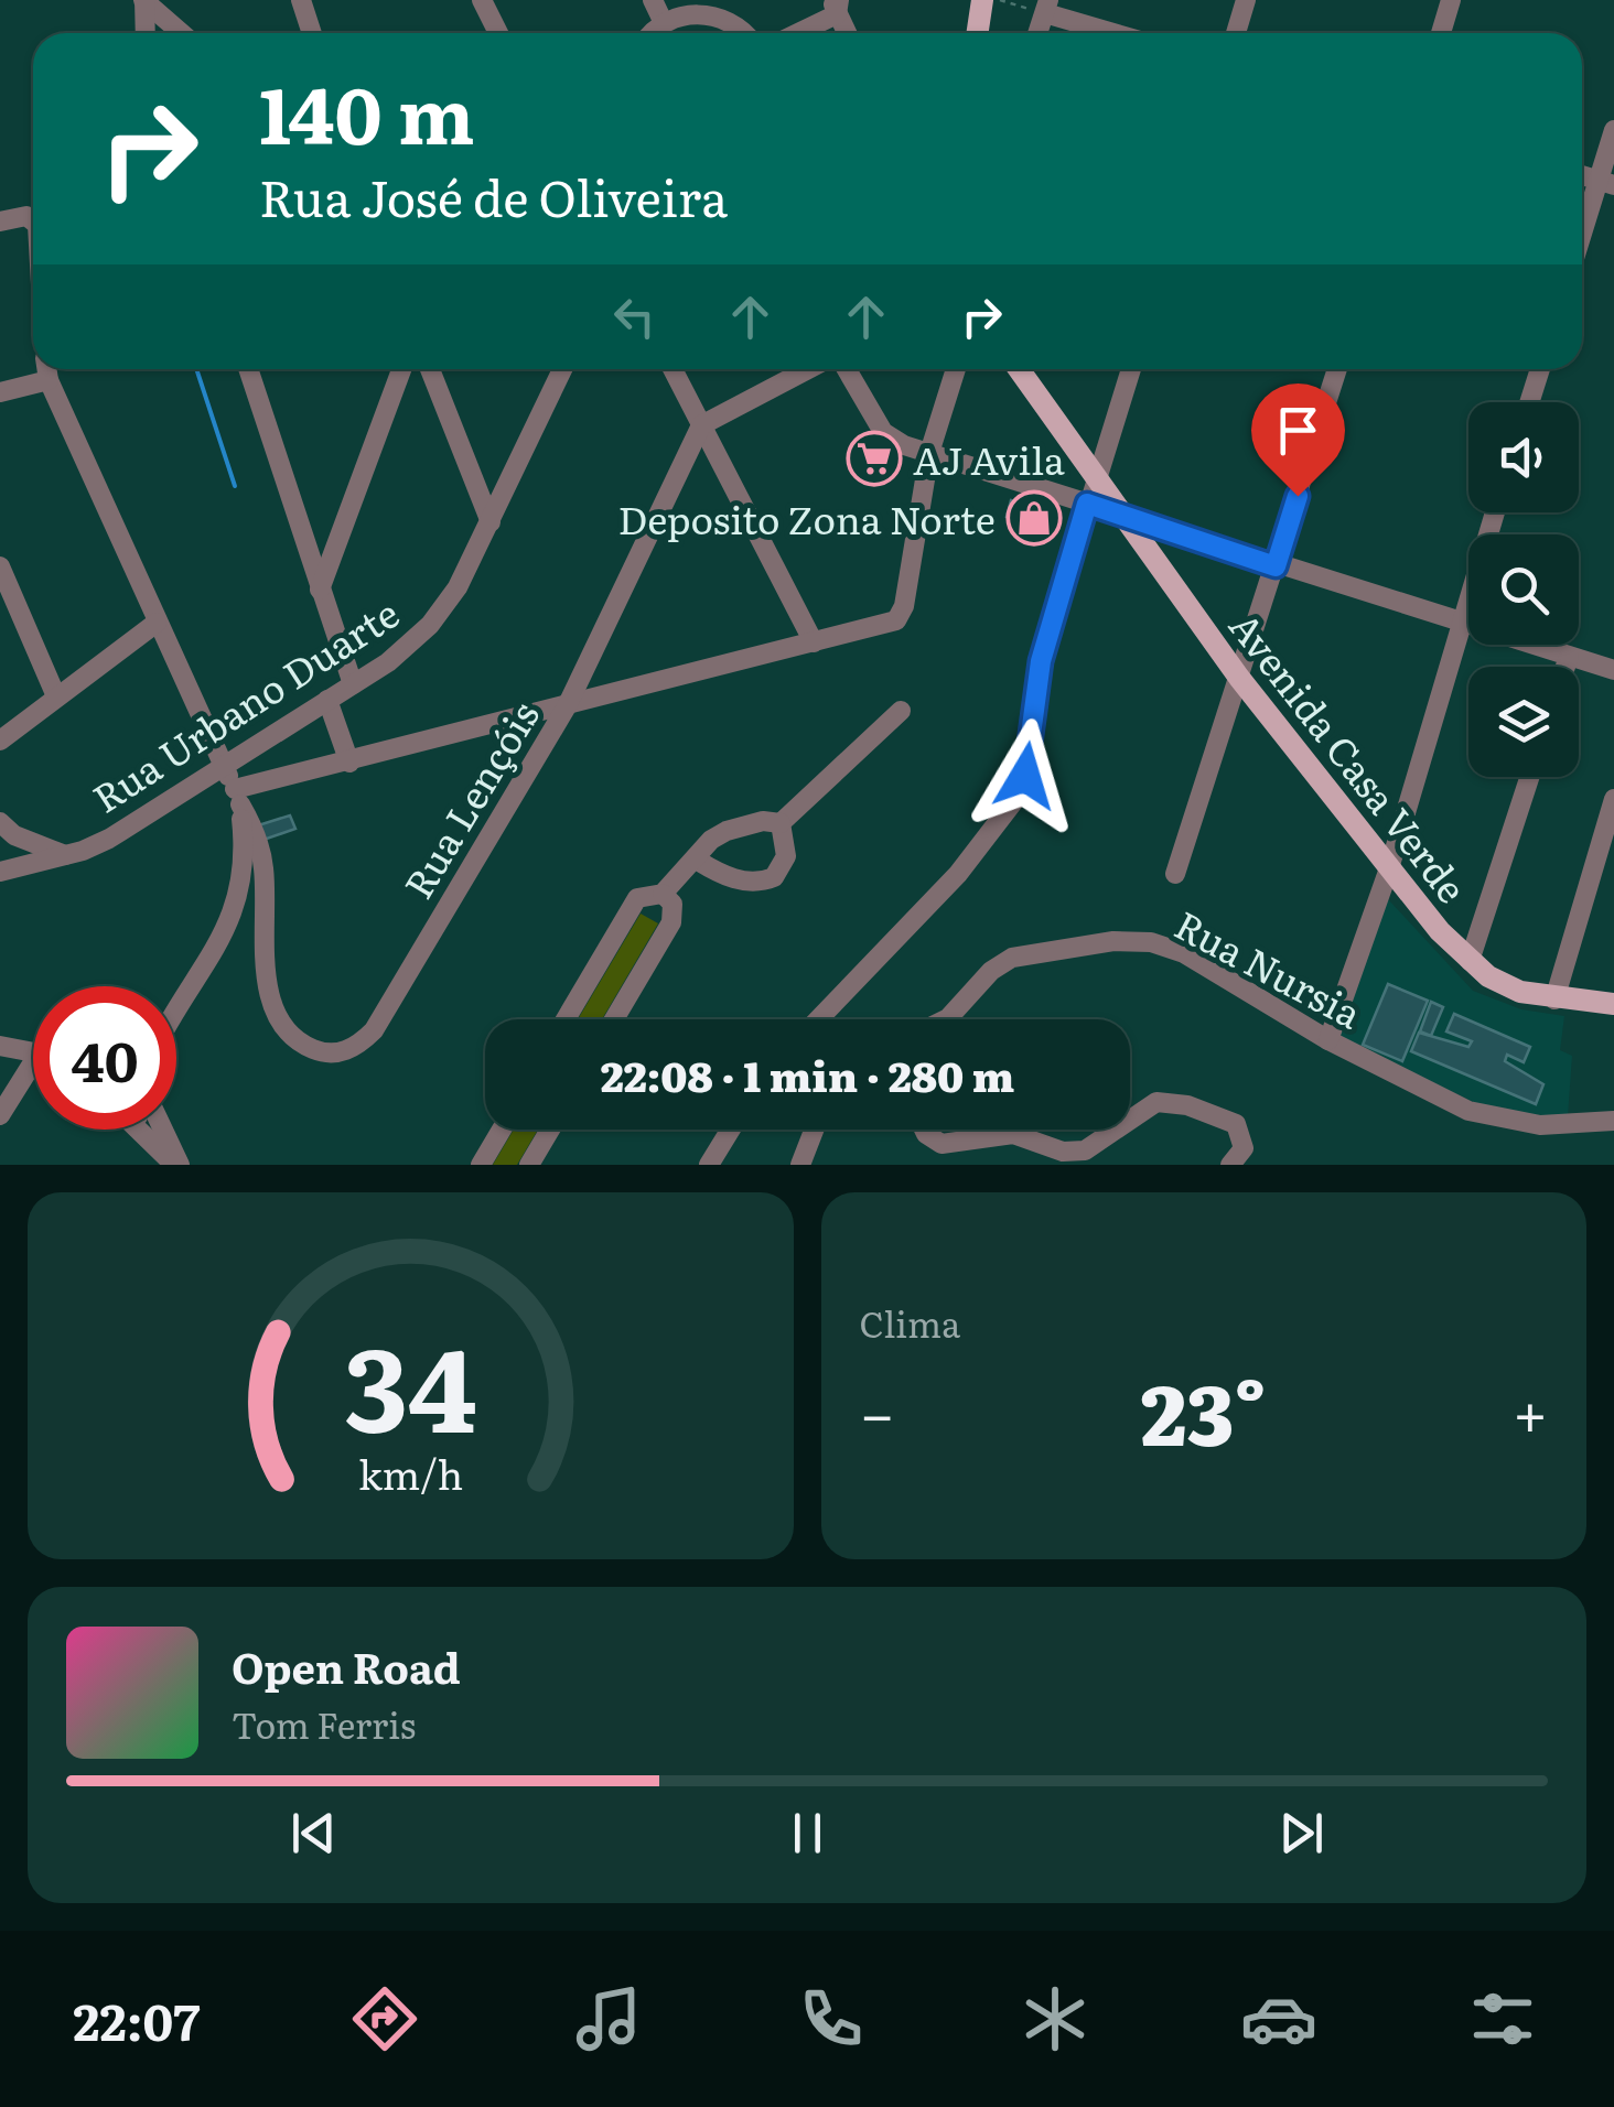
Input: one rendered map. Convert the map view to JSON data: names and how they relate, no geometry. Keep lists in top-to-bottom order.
{
  "streets": {
    "main road": ["Avenida Casa Verde"],
    "street": ["Rua Urbano Duarte", "Rua Lençóis", "Rua Nursia"]
  },
  "crossings": [
    ["Rua Urbano Duarte", "Rua Lençóis"]
  ],
  "places": {
    "supermarket": ["AJ Avila"],
    "shop": ["Deposito Zona Norte"]
  },
  "page": {
    "turn": ["140 m", "Rua José de Oliveira"],
    "limit": "40",
    "trip": "22:08 · 1 min · 280 m",
    "tile": "Clima",
    "heat": ["−", "23°", "+"],
    "song": ["Open Road", "Tom Ferris"],
    "tabs": "22:07",
    "gauge": ["34", "km/h"]
  }
}
